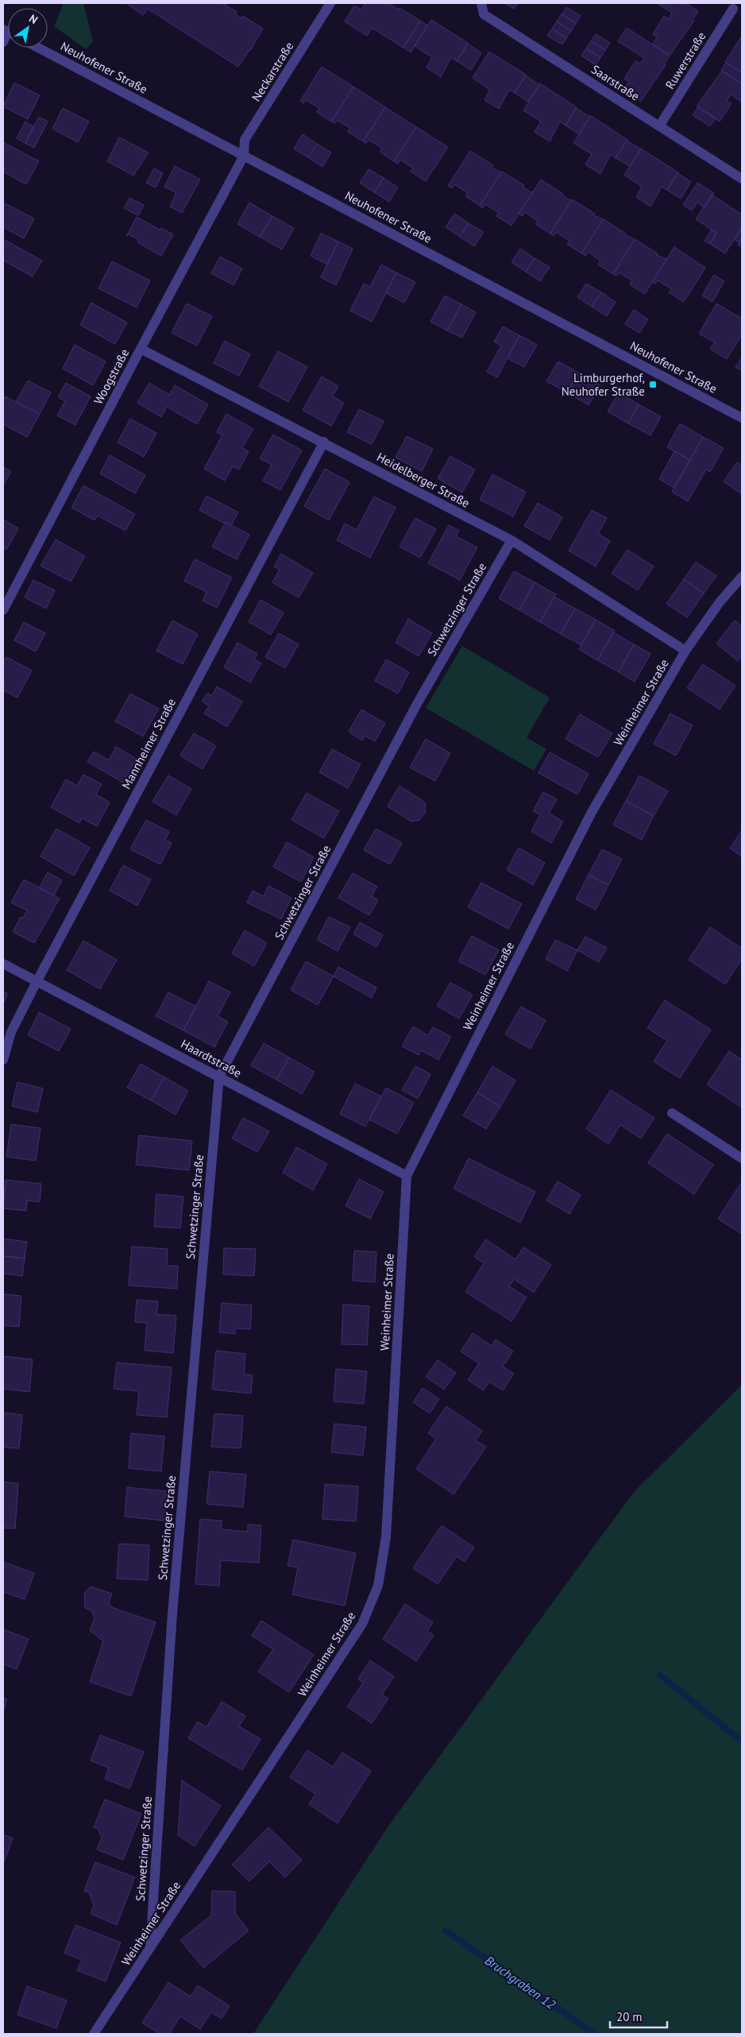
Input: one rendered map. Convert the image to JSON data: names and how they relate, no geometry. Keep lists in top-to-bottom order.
{
  "streets": {
    "street": [
      "Ruwerstraße",
      "Neuhofener Straße",
      "Neckarstraße",
      "Saarstraße",
      "Woogstraße",
      "Heidelberger Straße",
      "Schwetzinger Straße",
      "Weinheimer Straße",
      "Mannheimer Straße",
      "Haardtstraße"
    ]
  },
  "crossings": [
    ["Ruwerstraße", "Saarstraße"],
    ["Neuhofener Straße", "Neckarstraße"],
    ["Neuhofener Straße", "Woogstraße"],
    ["Neckarstraße", "Woogstraße"],
    ["Woogstraße", "Heidelberger Straße"],
    ["Heidelberger Straße", "Schwetzinger Straße"],
    ["Heidelberger Straße", "Weinheimer Straße"],
    ["Heidelberger Straße", "Mannheimer Straße"],
    ["Schwetzinger Straße", "Weinheimer Straße"],
    ["Schwetzinger Straße", "Haardtstraße"],
    ["Weinheimer Straße", "Haardtstraße"],
    ["Mannheimer Straße", "Haardtstraße"]
  ],
  "water": ["Bruchgraben 12"],
  "places": {
    "transit": ["Limburgerhof, Neuhofer Straße"]
  },
  "scale_bar": "20 m",
  "north": "top right"
}
